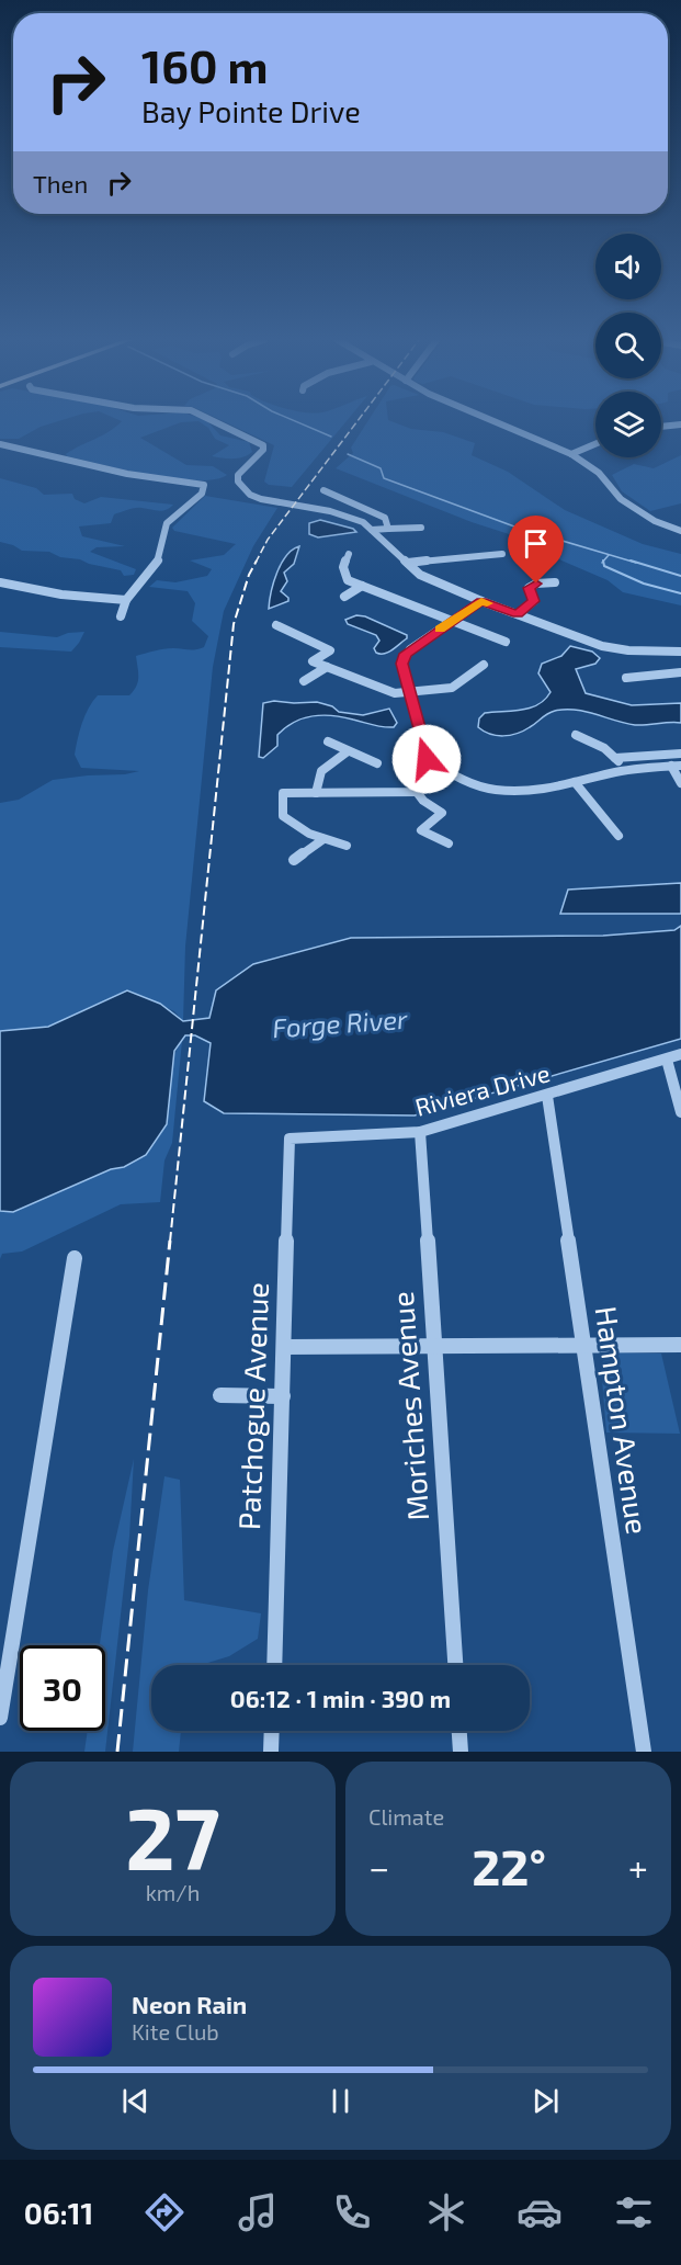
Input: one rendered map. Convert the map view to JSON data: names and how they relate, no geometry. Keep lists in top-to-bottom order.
{
  "streets": {
    "street": [
      "Riviera Drive",
      "Patchogue Avenue",
      "Moriches Avenue",
      "Hampton Avenue"
    ]
  },
  "crossings": [
    ["Riviera Drive", "Patchogue Avenue"],
    ["Riviera Drive", "Moriches Avenue"],
    ["Riviera Drive", "Hampton Avenue"]
  ],
  "water": ["Forge River"],
  "page": {
    "turn": ["160 m", "Bay Pointe Drive"],
    "then": "Then",
    "limit": "30",
    "trip": "06:12 · 1 min · 390 m",
    "tile": [
      ["27", "km/h"],
      "Climate"
    ],
    "heat": ["−", "22°", "+"],
    "song": ["Neon Rain", "Kite Club"],
    "tabs": "06:11"
  }
}
